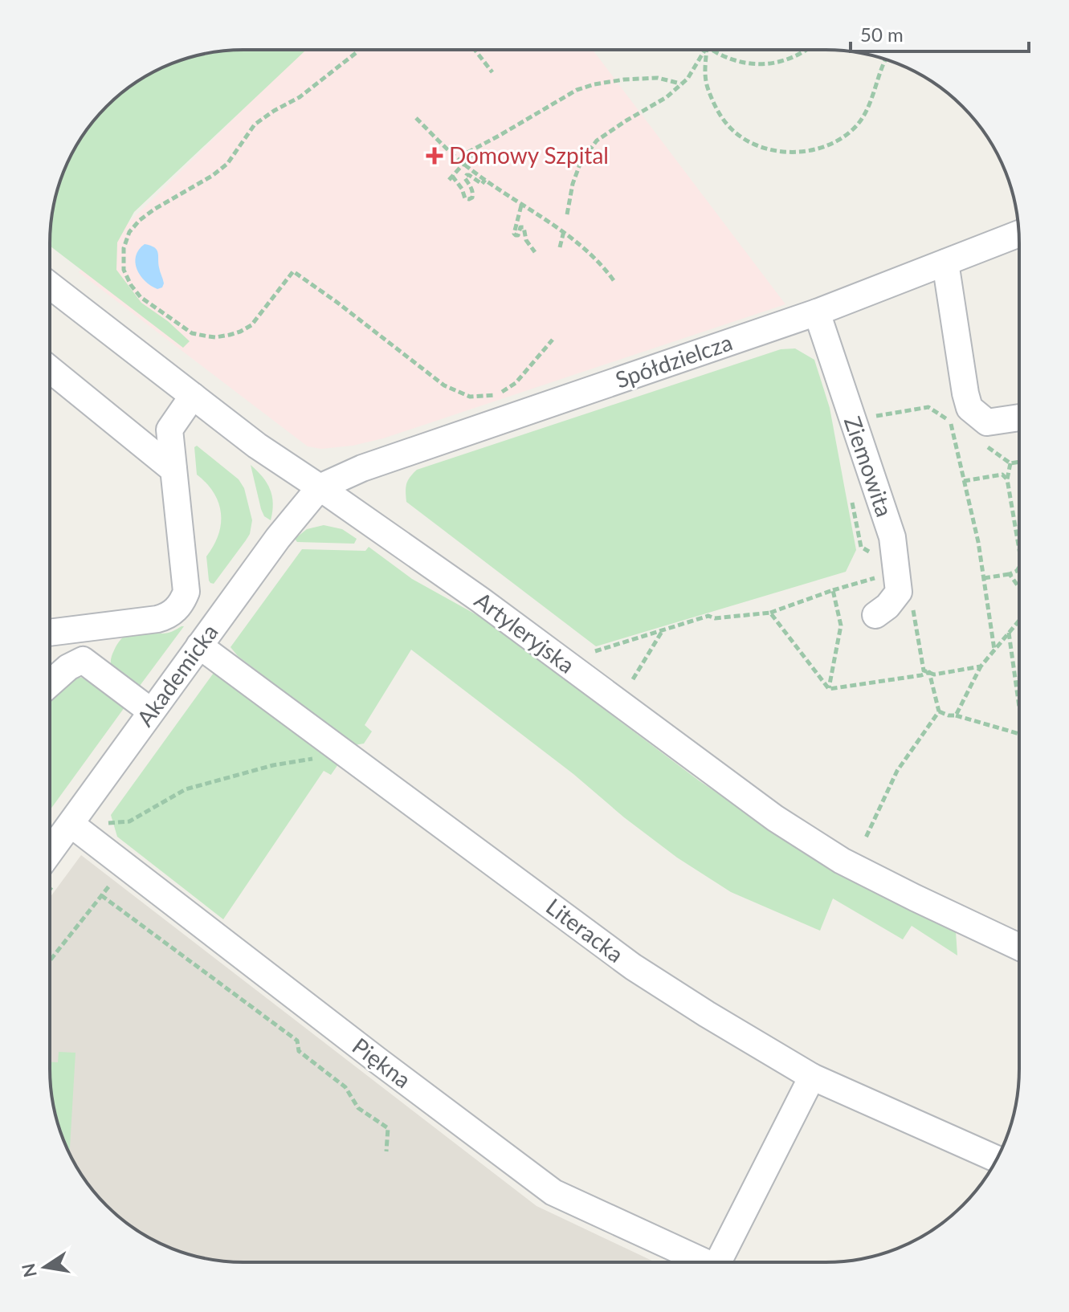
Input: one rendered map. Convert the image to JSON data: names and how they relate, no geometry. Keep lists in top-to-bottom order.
{
  "streets": {
    "street": [
      "Spółdzielcza",
      "Ziemowita",
      "Artyleryjska",
      "Akademicka",
      "Literacka",
      "Piękna"
    ]
  },
  "crossings": [
    ["Spółdzielcza", "Ziemowita"],
    ["Spółdzielcza", "Artyleryjska"],
    ["Spółdzielcza", "Akademicka"],
    ["Artyleryjska", "Akademicka"],
    ["Akademicka", "Literacka"],
    ["Akademicka", "Piękna"]
  ],
  "places": {
    "health": ["Domowy Szpital"]
  },
  "scale_bar": "50 m",
  "north": "left"
}
